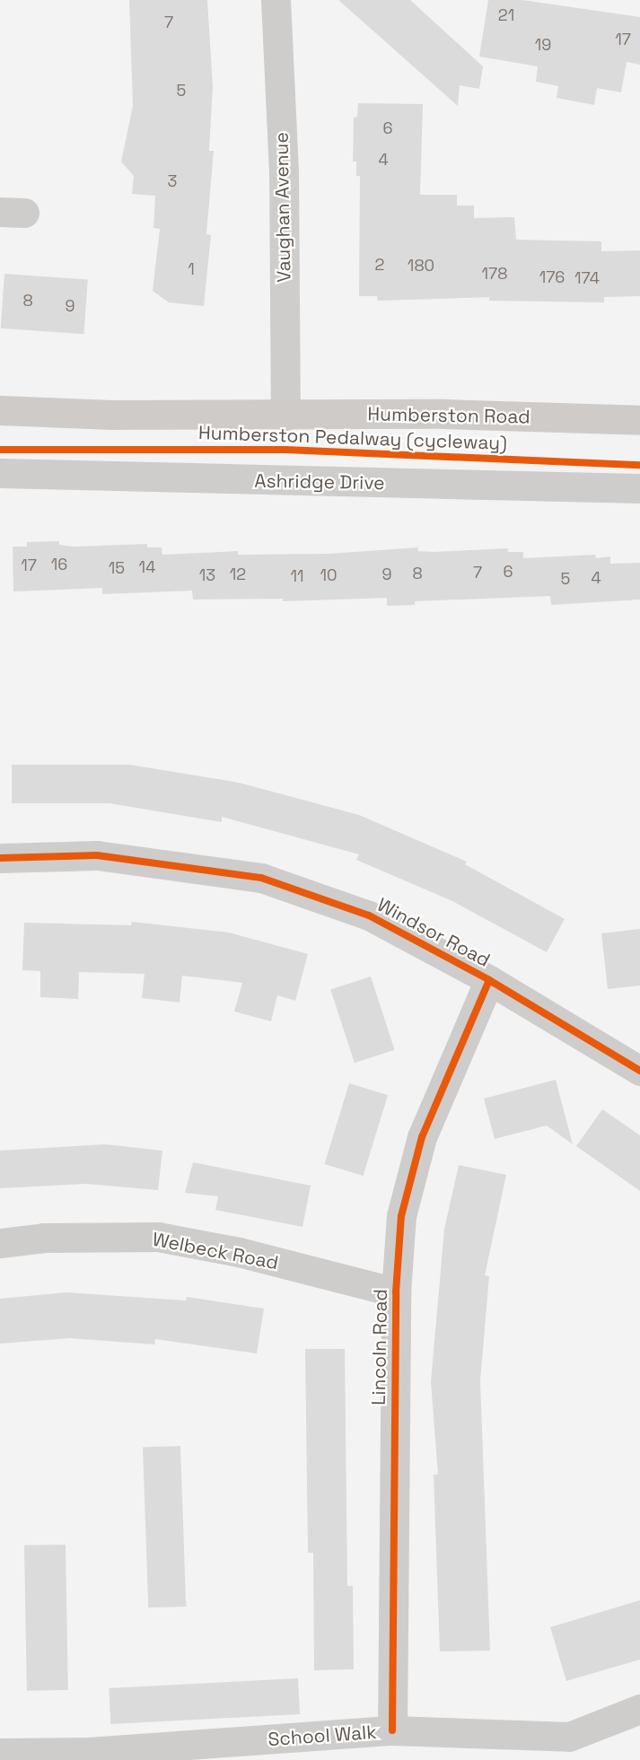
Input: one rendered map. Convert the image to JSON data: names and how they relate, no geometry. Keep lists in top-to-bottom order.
{
  "streets": {
    "main road": ["Humberston Road"],
    "street": [
      "Vaughan Avenue",
      "Ashridge Drive",
      "Windsor Road",
      "Welbeck Road",
      "Lincoln Road",
      "School Walk"
    ],
    "cycle path": ["Humberston Pedalway (cycleway)"]
  },
  "crossings": [
    ["Vaughan Avenue", "Humberston Road"],
    ["Windsor Road", "Lincoln Road"],
    ["Welbeck Road", "Lincoln Road"],
    ["Lincoln Road", "School Walk"]
  ],
  "house_numbers": [
    "21",
    "7",
    "17",
    "19",
    "5",
    "6",
    "4",
    "3",
    "2",
    "180",
    "1",
    "178",
    "176",
    "174",
    "8",
    "9",
    "16",
    "17",
    "14",
    "15",
    "6",
    "7",
    "8",
    "12",
    "9",
    "13",
    "10",
    "11",
    "4",
    "5"
  ]
}
